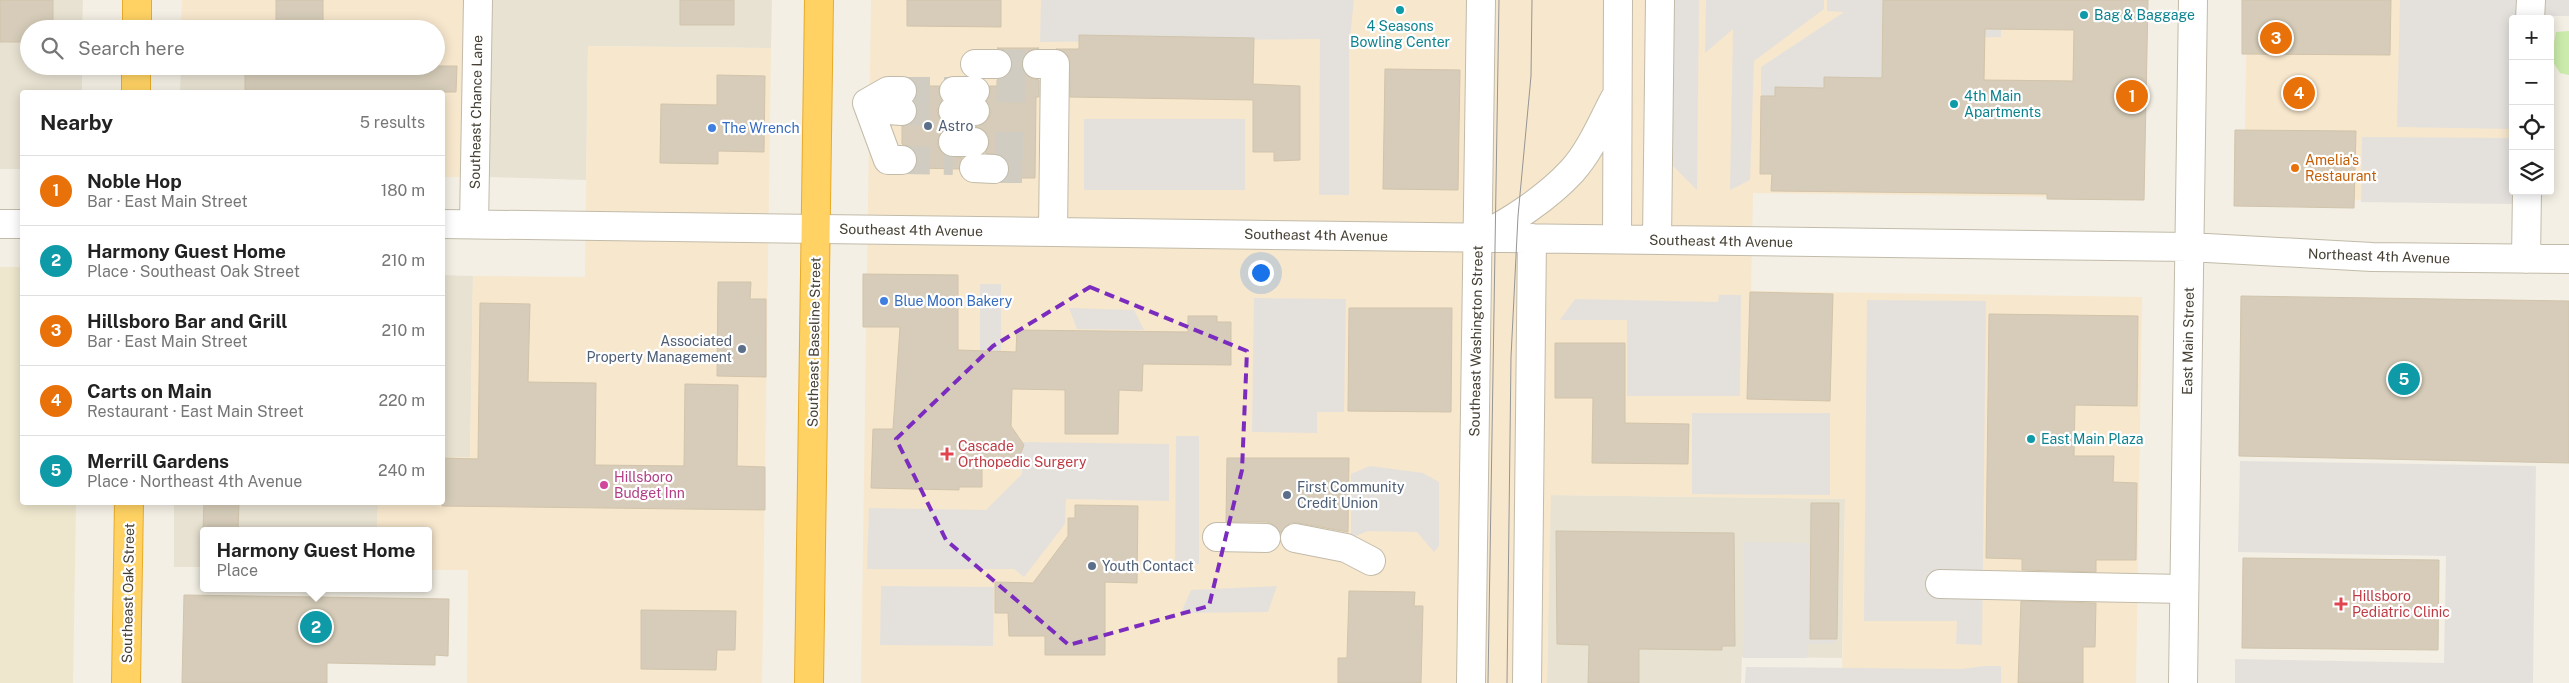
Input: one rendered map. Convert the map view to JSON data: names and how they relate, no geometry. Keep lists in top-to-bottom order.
{
  "streets": {
    "highway": ["Southeast Baseline Street", "Southeast Oak Street"],
    "street": [
      "Southeast Chance Lane",
      "Southeast 4th Avenue",
      "Northeast 4th Avenue",
      "Southeast Washington Street",
      "East Main Street"
    ]
  },
  "crossings": [
    ["Southeast Chance Lane", "Southeast 4th Avenue"],
    ["Southeast 4th Avenue", "Northeast 4th Avenue"],
    ["Southeast 4th Avenue", "Southeast Washington Street"],
    ["Southeast 4th Avenue", "East Main Street"],
    ["Southeast 4th Avenue", "Southeast Baseline Street"],
    ["Northeast 4th Avenue", "East Main Street"]
  ],
  "places": {
    "other": [
      "4 Seasons Bowling Center",
      "Bag & Baggage",
      "4th Main Apartments",
      "Astro",
      "The Wrench",
      "Amelia's Restaurant",
      "Blue Moon Bakery",
      "Associated Property Management",
      "East Main Plaza",
      "Hillsboro Budget Inn",
      "First Community Credit Union",
      "Youth Contact"
    ],
    "health": ["Cascade Orthopedic Surgery", "Hillsboro Pediatric Clinic"]
  },
  "page": {
    "map_buttons": ["+", "−"],
    "pins": [
      "3",
      "4",
      "1",
      "5",
      "2"
    ],
    "search": "Search here",
    "heading": ["Nearby", "5 results"],
    "list": [
      {
        "mark": "1",
        "name": "Noble Hop",
        "note": "Bar · East Main Street",
        "value": "180 m"
      },
      {
        "mark": "2",
        "name": "Harmony Guest Home",
        "note": "Place · Southeast Oak Street",
        "value": "210 m"
      },
      {
        "mark": "3",
        "name": "Hillsboro Bar and Grill",
        "note": "Bar · East Main Street",
        "value": "210 m"
      },
      {
        "mark": "4",
        "name": "Carts on Main",
        "note": "Restaurant · East Main Street",
        "value": "220 m"
      },
      {
        "mark": "5",
        "name": "Merrill Gardens",
        "note": "Place · Northeast 4th Avenue",
        "value": "240 m"
      }
    ],
    "popup": ["Harmony Guest Home", "Place"]
  }
}
